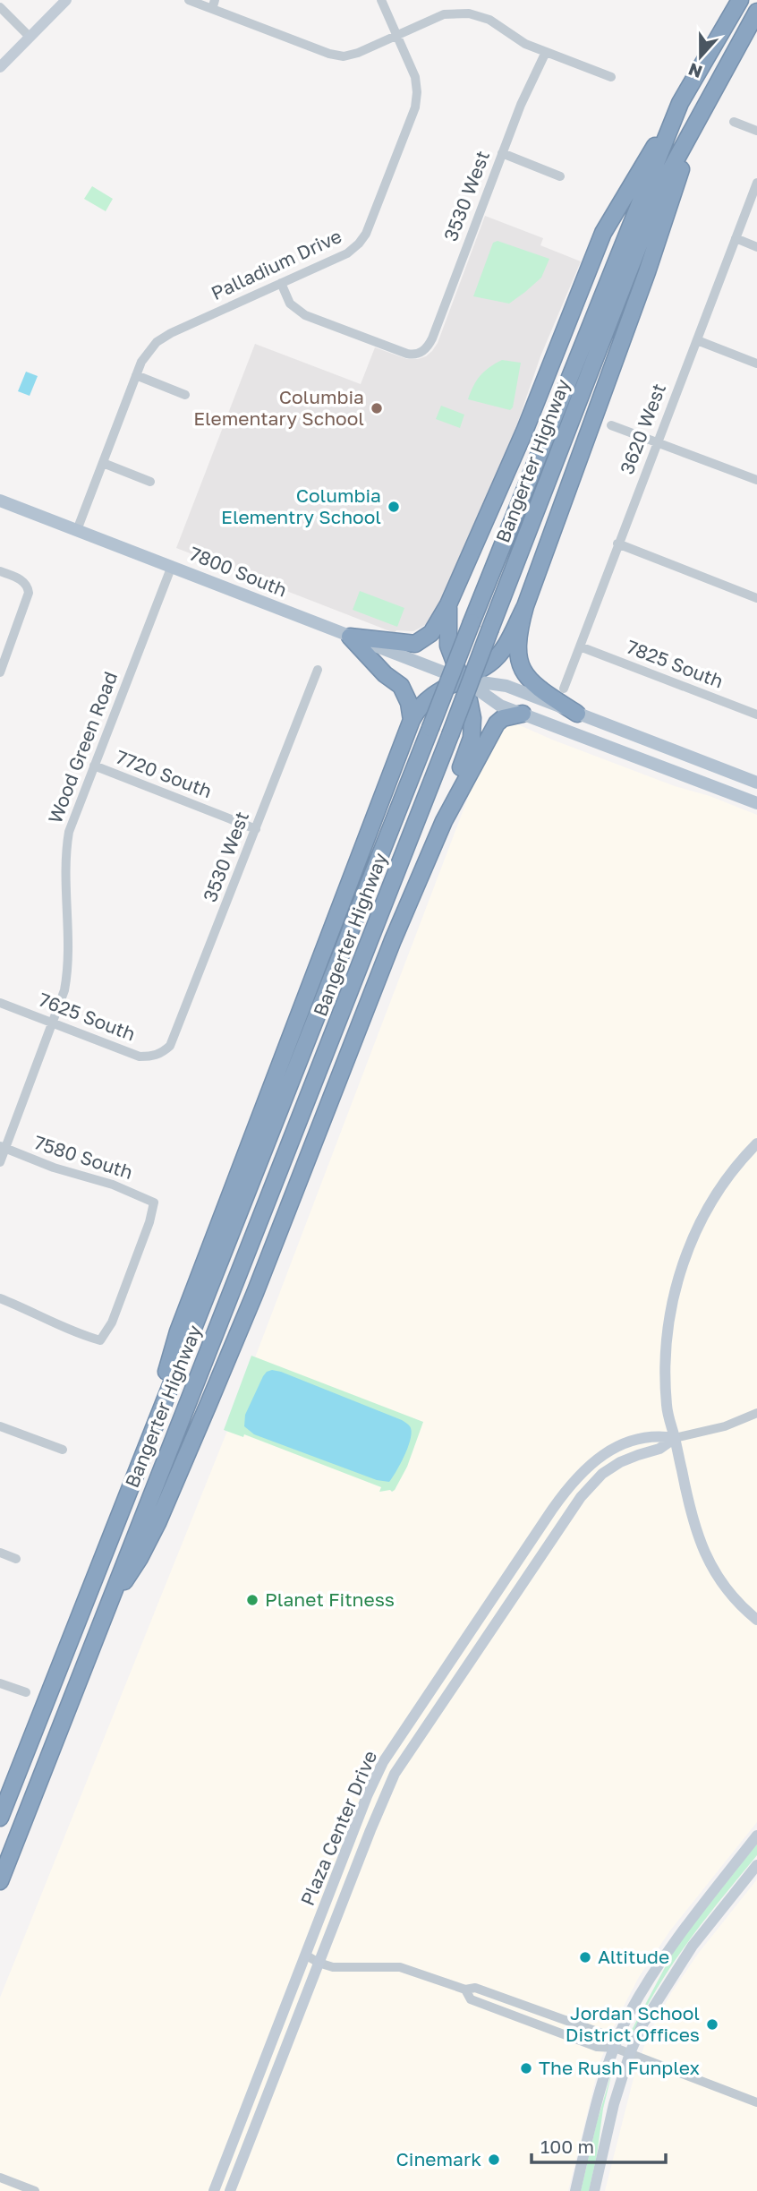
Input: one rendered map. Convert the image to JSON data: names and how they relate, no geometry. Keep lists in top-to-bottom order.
{
  "streets": {
    "highway": ["Bangerter Highway"],
    "main road": ["7800 South"],
    "street": [
      "3530 West",
      "Palladium Drive",
      "3620 West",
      "7825 South",
      "Wood Green Road",
      "7720 South",
      "7625 South",
      "7580 South",
      "Plaza Center Drive"
    ]
  },
  "crossings": [
    ["3530 West", "Palladium Drive"],
    ["3530 West", "7720 South"],
    ["3530 West", "7625 South"],
    ["Palladium Drive", "7800 South"],
    ["3620 West", "7825 South"],
    ["7800 South", "Wood Green Road"],
    ["Wood Green Road", "7720 South"],
    ["Wood Green Road", "7625 South"],
    ["Wood Green Road", "7580 South"]
  ],
  "places": [
    "Columbia Elementary School",
    "Columbia Elementry School",
    "Planet Fitness",
    "Altitude",
    "Jordan School District Offices",
    "The Rush Funplex",
    "Cinemark"
  ],
  "scale_bar": "100 m",
  "north": "bottom"
}
